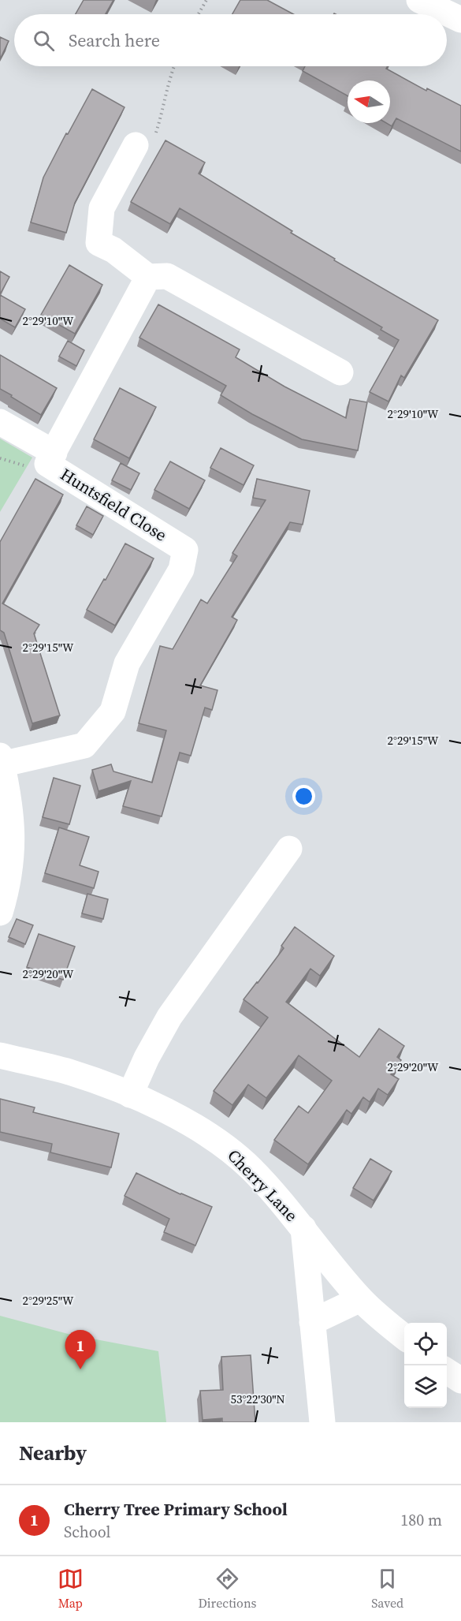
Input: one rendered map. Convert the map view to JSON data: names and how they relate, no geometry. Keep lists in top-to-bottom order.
{
  "streets": {
    "street": ["Huntsfield Close", "Cherry Lane"]
  },
  "north": "left",
  "page": {
    "search": "Search here",
    "pins": "1",
    "heading": "Nearby",
    "list": [
      {
        "mark": "1",
        "name": "Cherry Tree Primary School",
        "note": "School",
        "value": "180 m"
      }
    ],
    "nav": ["Map", "Directions", "Saved"]
  },
  "coordinates": [
    "2°29'10\"W",
    "2°29'15\"W",
    "2°29'20\"W",
    "2°29'25\"W",
    "53°22'30\"N"
  ]
}
